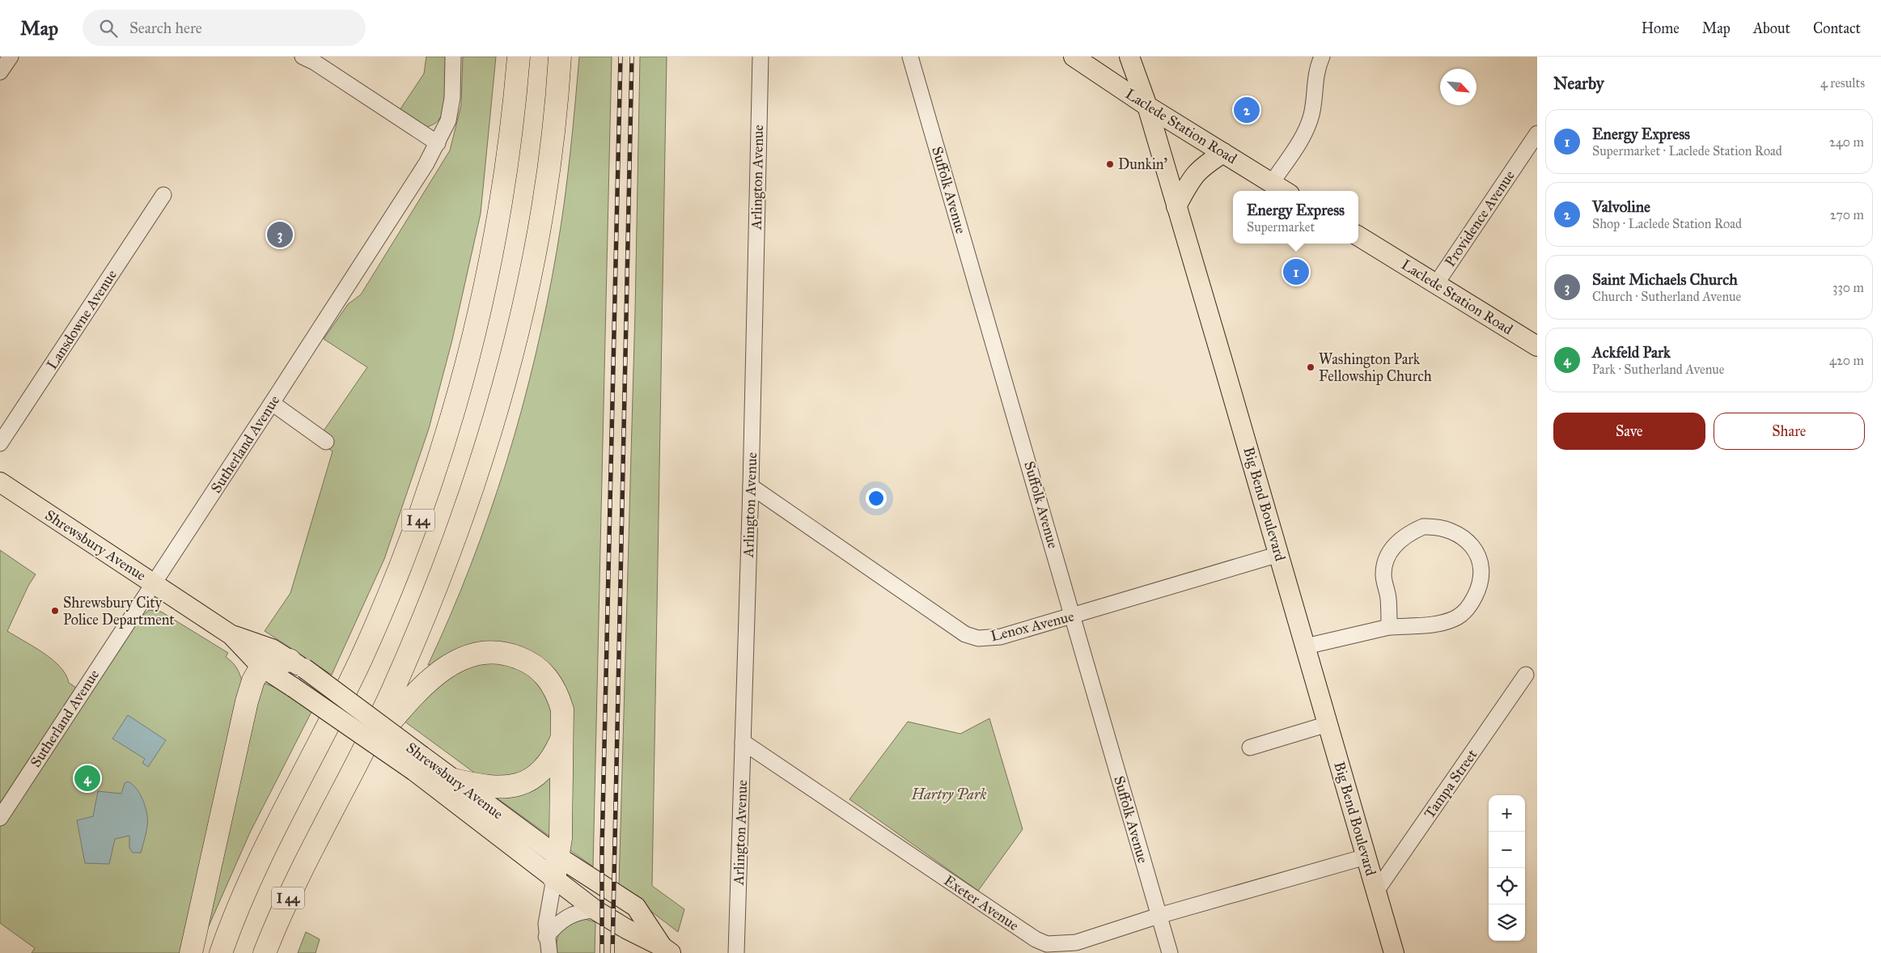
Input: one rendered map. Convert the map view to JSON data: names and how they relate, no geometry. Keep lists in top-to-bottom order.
{
  "streets": {
    "highway": ["I 44"],
    "main road": ["Laclede Station Road", "Big Bend Boulevard", "Shrewsbury Avenue"],
    "street": [
      "Arlington Avenue",
      "Suffolk Avenue",
      "Providence Avenue",
      "Lansdowne Avenue",
      "Sutherland Avenue",
      "Lenox Avenue",
      "Tampa Street",
      "Exeter Avenue"
    ]
  },
  "crossings": [
    ["Laclede Station Road", "Providence Avenue"],
    ["Laclede Station Road", "Big Bend Boulevard"],
    ["Arlington Avenue", "Lenox Avenue"],
    ["Arlington Avenue", "Exeter Avenue"],
    ["Suffolk Avenue", "Lenox Avenue"],
    ["Suffolk Avenue", "Exeter Avenue"],
    ["Sutherland Avenue", "Shrewsbury Avenue"],
    ["Big Bend Boulevard", "Lenox Avenue"],
    ["Big Bend Boulevard", "Tampa Street"],
    ["Big Bend Boulevard", "Exeter Avenue"]
  ],
  "parks": ["Hartry Park"],
  "places": ["Dunkin'", "Washington Park Fellowship Church", "Shrewsbury City Police Department"],
  "north": "bottom right",
  "page": {
    "header": "Map",
    "search": "Search here",
    "nav": [
      "Home",
      "Map",
      "About",
      "Contact"
    ],
    "heading": ["Nearby", "4 results"],
    "pins": [
      "2",
      "3",
      "1",
      "4"
    ],
    "list": [
      {
        "mark": "1",
        "name": "Energy Express",
        "note": "Supermarket · Laclede Station Road",
        "value": "240 m"
      },
      {
        "mark": "2",
        "name": "Valvoline",
        "note": "Shop · Laclede Station Road",
        "value": "270 m"
      },
      {
        "mark": "3",
        "name": "Saint Michaels Church",
        "note": "Church · Sutherland Avenue",
        "value": "330 m"
      },
      {
        "mark": "4",
        "name": "Ackfeld Park",
        "note": "Park · Sutherland Avenue",
        "value": "420 m"
      }
    ],
    "popup": ["Energy Express", "Supermarket"],
    "buttons": ["Save", "Share"],
    "map_buttons": ["+", "−"]
  }
}
